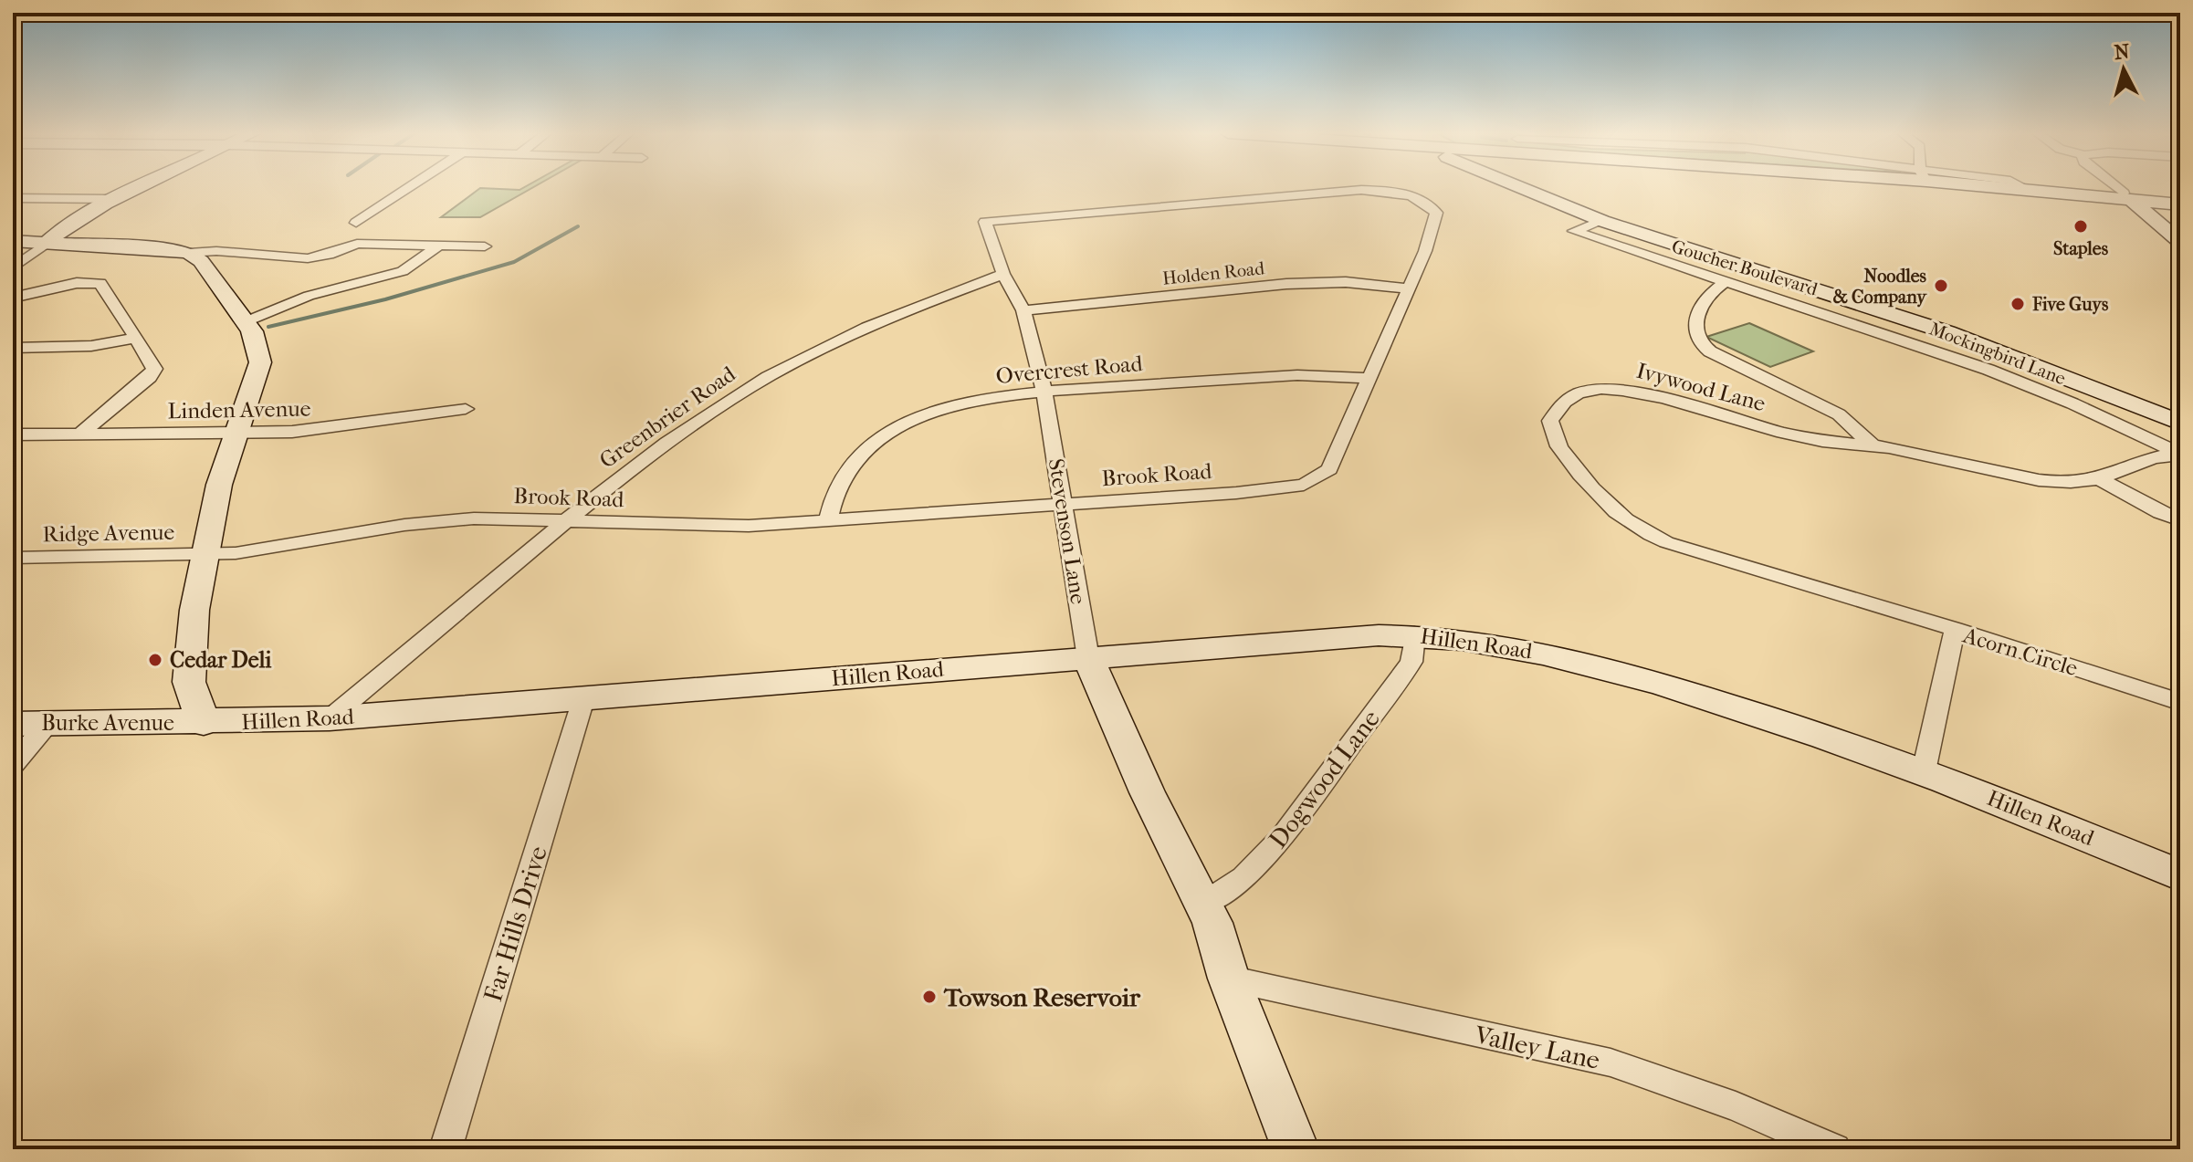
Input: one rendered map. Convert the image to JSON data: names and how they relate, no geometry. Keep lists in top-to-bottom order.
{
  "streets": {
    "main road": [
      "Goucher Boulevard",
      "Stevenson Lane",
      "Hillen Road",
      "Burke Avenue"
    ],
    "street": [
      "Holden Road",
      "Mockingbird Lane",
      "Overcrest Road",
      "Ivywood Lane",
      "Linden Avenue",
      "Greenbrier Road",
      "Brook Road",
      "Ridge Avenue",
      "Acorn Circle",
      "Dogwood Lane",
      "Far Hills Drive",
      "Valley Lane"
    ]
  },
  "crossings": [
    ["Goucher Boulevard", "Mockingbird Lane"],
    ["Holden Road", "Brook Road"],
    ["Holden Road", "Stevenson Lane"],
    ["Mockingbird Lane", "Ivywood Lane"],
    ["Overcrest Road", "Brook Road"],
    ["Overcrest Road", "Stevenson Lane"],
    ["Ivywood Lane", "Acorn Circle"],
    ["Greenbrier Road", "Brook Road"],
    ["Greenbrier Road", "Stevenson Lane"],
    ["Greenbrier Road", "Hillen Road"],
    ["Brook Road", "Stevenson Lane"],
    ["Brook Road", "Ridge Avenue"],
    ["Stevenson Lane", "Hillen Road"],
    ["Stevenson Lane", "Dogwood Lane"],
    ["Stevenson Lane", "Valley Lane"],
    ["Hillen Road", "Acorn Circle"],
    ["Hillen Road", "Burke Avenue"],
    ["Hillen Road", "Dogwood Lane"],
    ["Hillen Road", "Far Hills Drive"]
  ],
  "places": [
    "Staples",
    "Noodles & Company",
    "Five Guys",
    "Cedar Deli",
    "Towson Reservoir"
  ],
  "north": "top"
}
